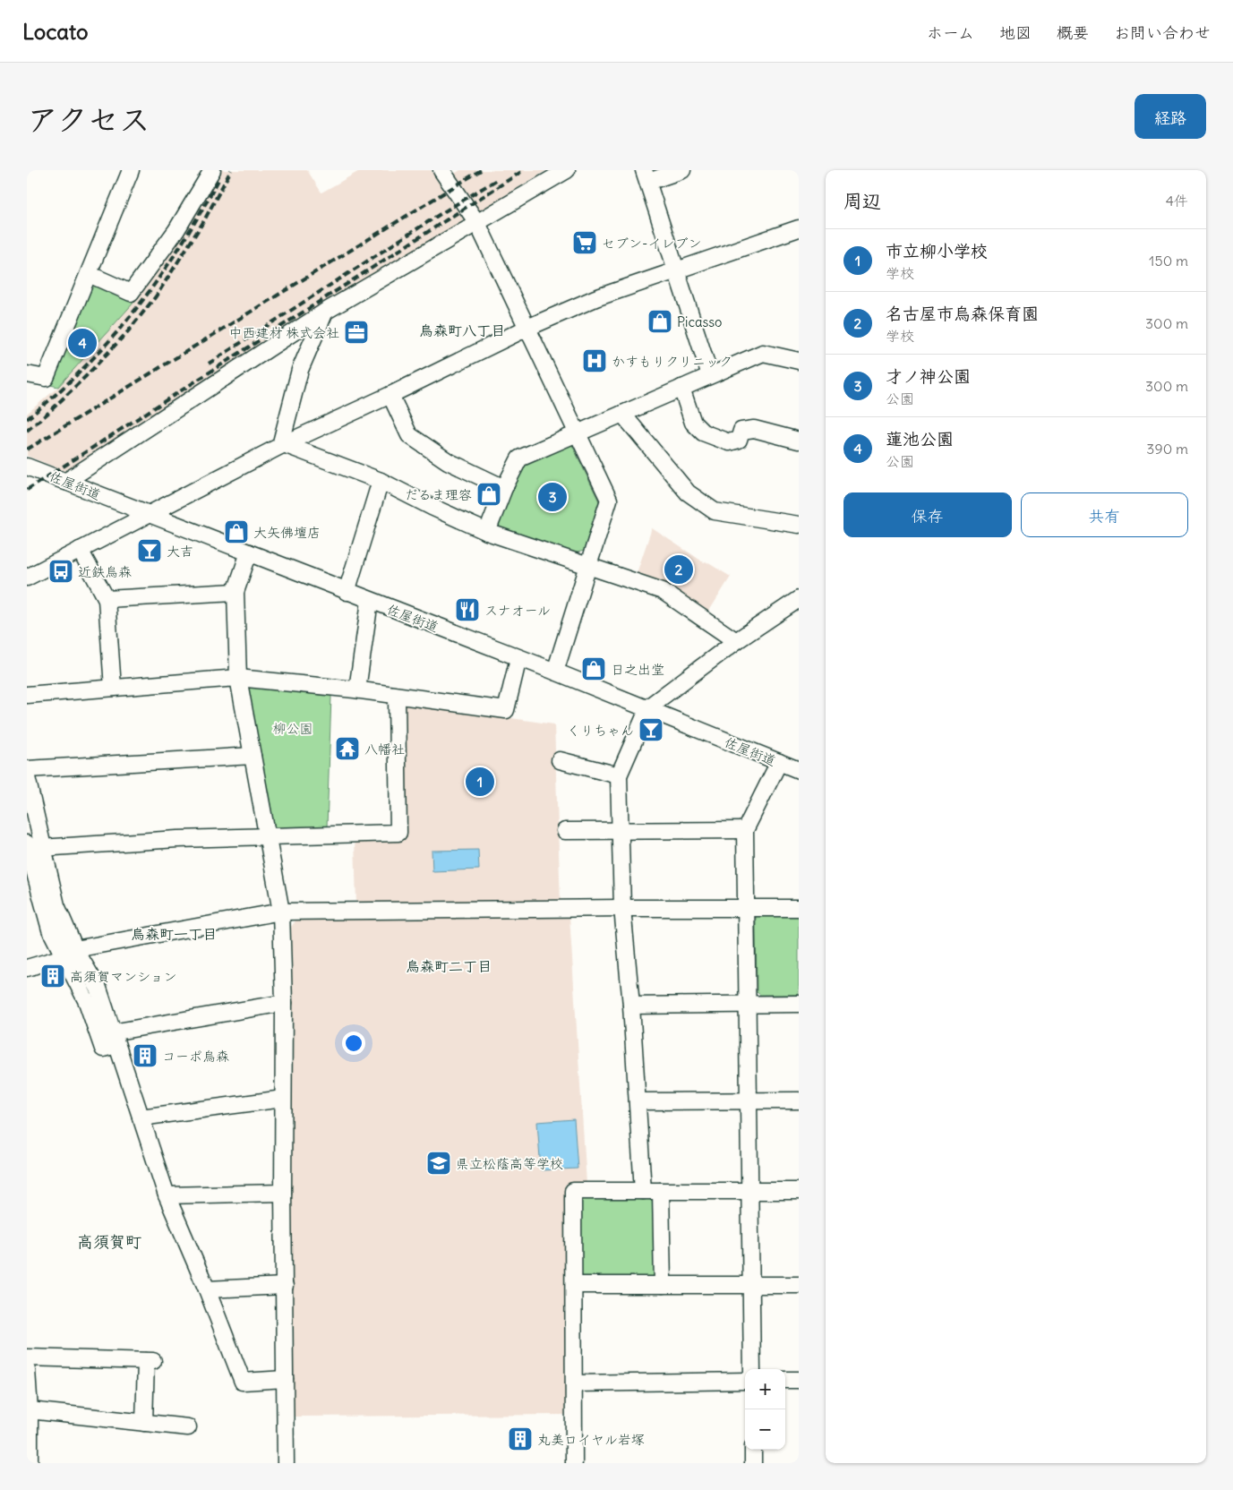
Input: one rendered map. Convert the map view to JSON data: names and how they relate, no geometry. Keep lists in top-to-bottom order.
{
  "streets": {
    "street": ["佐屋街道"]
  },
  "districts": [
    "烏森町八丁目",
    "烏森町一丁目",
    "烏森町二丁目",
    "高須賀町"
  ],
  "parks": ["柳公園"],
  "places": {
    "supermarket": ["セブン-イレブン"],
    "shop": [
      "Picasso",
      "だるま理容",
      "大矢佛壇店",
      "日之出堂"
    ],
    "office": ["中西建材 株式会社"],
    "hospital": ["かすもりクリニック"],
    "bar": ["大吉", "くりちゃん"],
    "bus stop": ["近鉄烏森"],
    "restaurant": ["スナオール"],
    "temple": ["八幡社"],
    "building": ["高須賀マンション", "コーポ烏森", "丸美ロイヤル岩塚"],
    "school or university": ["県立松蔭高等学校"]
  },
  "page": {
    "header": "Locato",
    "nav": [
      "ホーム",
      "地図",
      "概要",
      "お問い合わせ"
    ],
    "title": "アクセス",
    "buttons": [
      "経路",
      ["保存", "共有"]
    ],
    "heading": ["周辺", "4件"],
    "list": [
      {
        "mark": "1",
        "name": "市立柳小学校",
        "note": "学校",
        "value": "150 m"
      },
      {
        "mark": "2",
        "name": "名古屋市烏森保育園",
        "note": "学校",
        "value": "300 m"
      },
      {
        "mark": "3",
        "name": "才ノ神公園",
        "note": "公園",
        "value": "300 m"
      },
      {
        "mark": "4",
        "name": "蓮池公園",
        "note": "公園",
        "value": "390 m"
      }
    ],
    "pins": [
      "4",
      "3",
      "2",
      "1"
    ],
    "map_buttons": ["+", "−"]
  }
}
